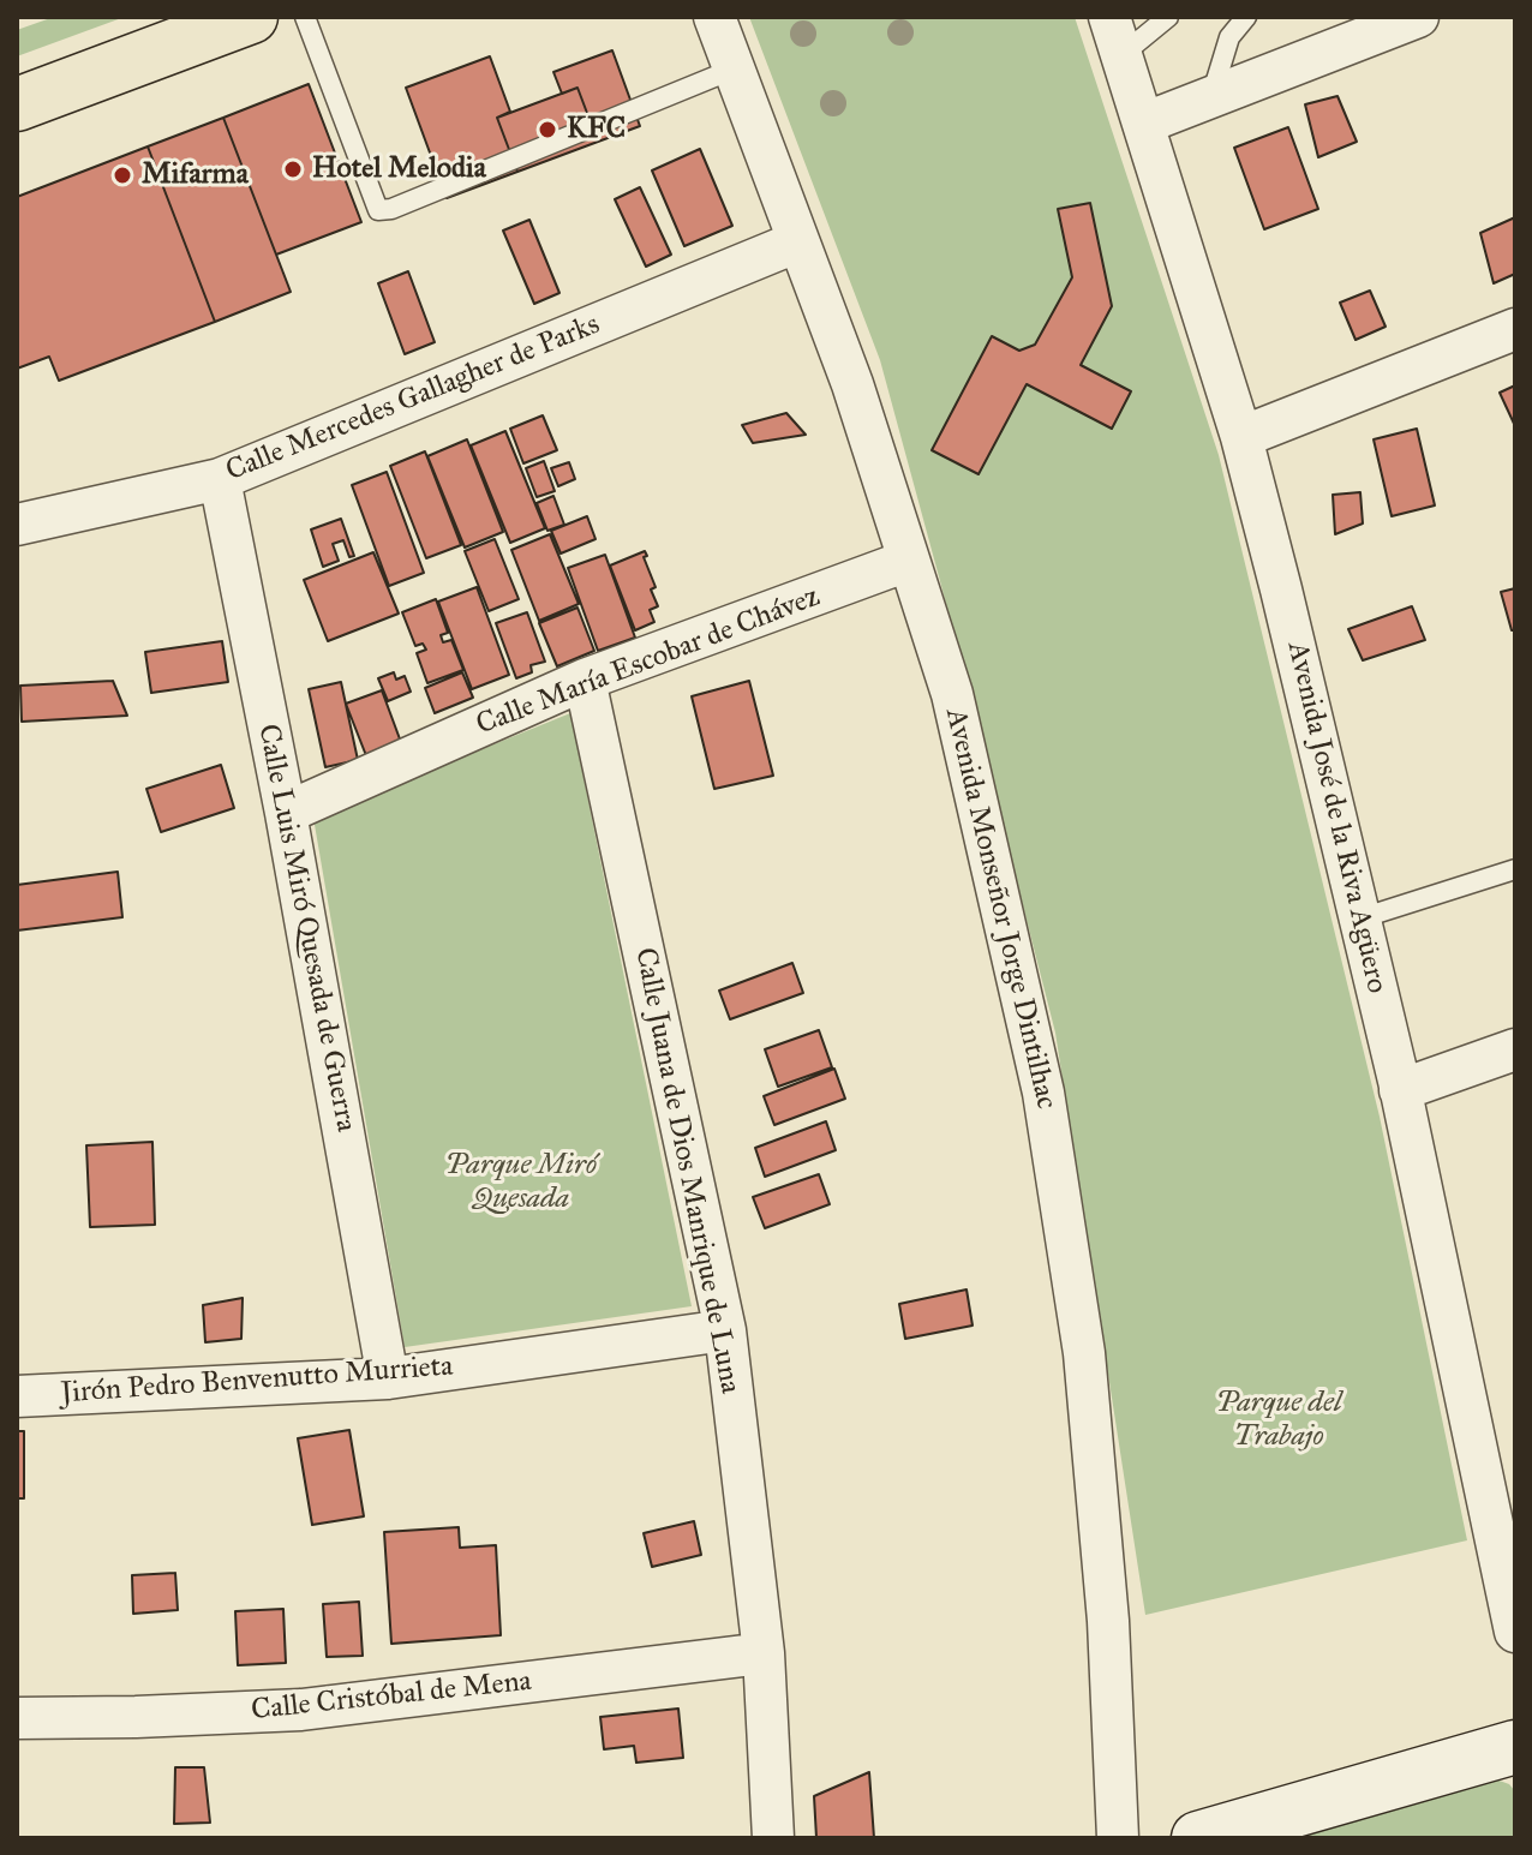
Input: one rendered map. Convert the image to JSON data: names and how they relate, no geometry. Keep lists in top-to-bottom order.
{
  "streets": {
    "street": [
      "Calle Mercedes Gallagher de Parks",
      "Calle María Escobar de Chávez",
      "Avenida José de la Riva Agüero",
      "Avenida Monseñor Jorge Dintilhac",
      "Calle Luis Miró Quesada de Guerra",
      "Calle Juana de Dios Manrique de Luna",
      "Jirón Pedro Benvenutto Murrieta",
      "Calle Cristóbal de Mena"
    ]
  },
  "crossings": [
    ["Calle Mercedes Gallagher de Parks", "Avenida Monseñor Jorge Dintilhac"],
    ["Calle Mercedes Gallagher de Parks", "Calle Luis Miró Quesada de Guerra"],
    ["Calle María Escobar de Chávez", "Avenida Monseñor Jorge Dintilhac"],
    ["Calle María Escobar de Chávez", "Calle Luis Miró Quesada de Guerra"],
    ["Calle María Escobar de Chávez", "Calle Juana de Dios Manrique de Luna"],
    ["Calle Luis Miró Quesada de Guerra", "Jirón Pedro Benvenutto Murrieta"],
    ["Calle Juana de Dios Manrique de Luna", "Jirón Pedro Benvenutto Murrieta"],
    ["Calle Juana de Dios Manrique de Luna", "Calle Cristóbal de Mena"]
  ],
  "parks": ["Parque Miró Quesada", "Parque del Trabajo"],
  "places": ["KFC", "Hotel Melodia", "Mifarma"]
}
